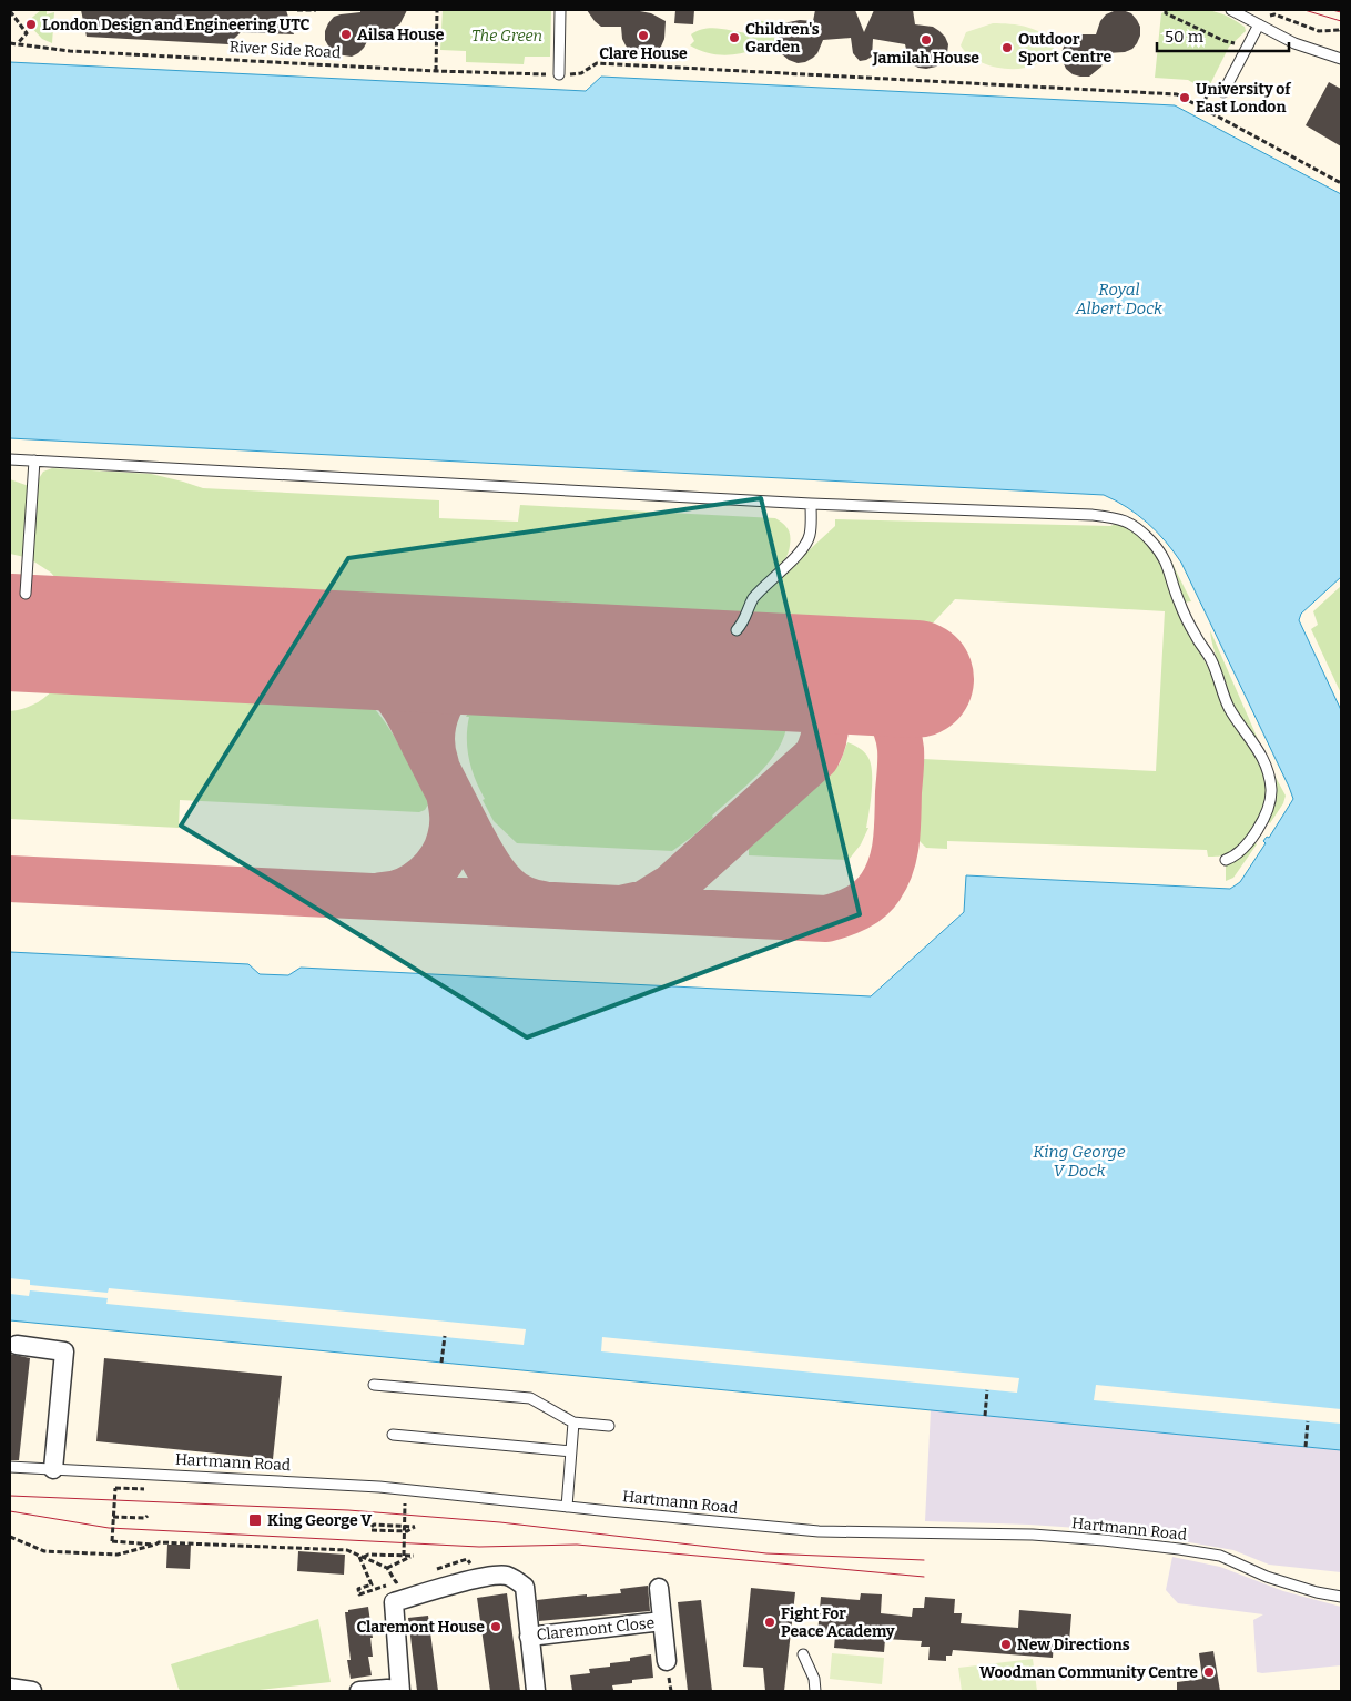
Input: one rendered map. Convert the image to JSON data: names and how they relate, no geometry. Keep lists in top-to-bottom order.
{
  "streets": {
    "street": ["Claremont Close"],
    "lane": ["Hartmann Road"],
    "path": ["River Side Road"]
  },
  "water": ["Royal Albert Dock", "King George V Dock"],
  "parks": ["The Green"],
  "places": {
    "other": [
      "London Design and Engineering UTC",
      "Ailsa House",
      "Clare House",
      "Children's Garden",
      "Jamilah House",
      "Outdoor Sport Centre",
      "University of East London",
      "Fight For Peace Academy",
      "Claremont House",
      "New Directions",
      "Woodman Community Centre"
    ],
    "transit": ["King George V"]
  },
  "scale_bar": "50 m"
}
